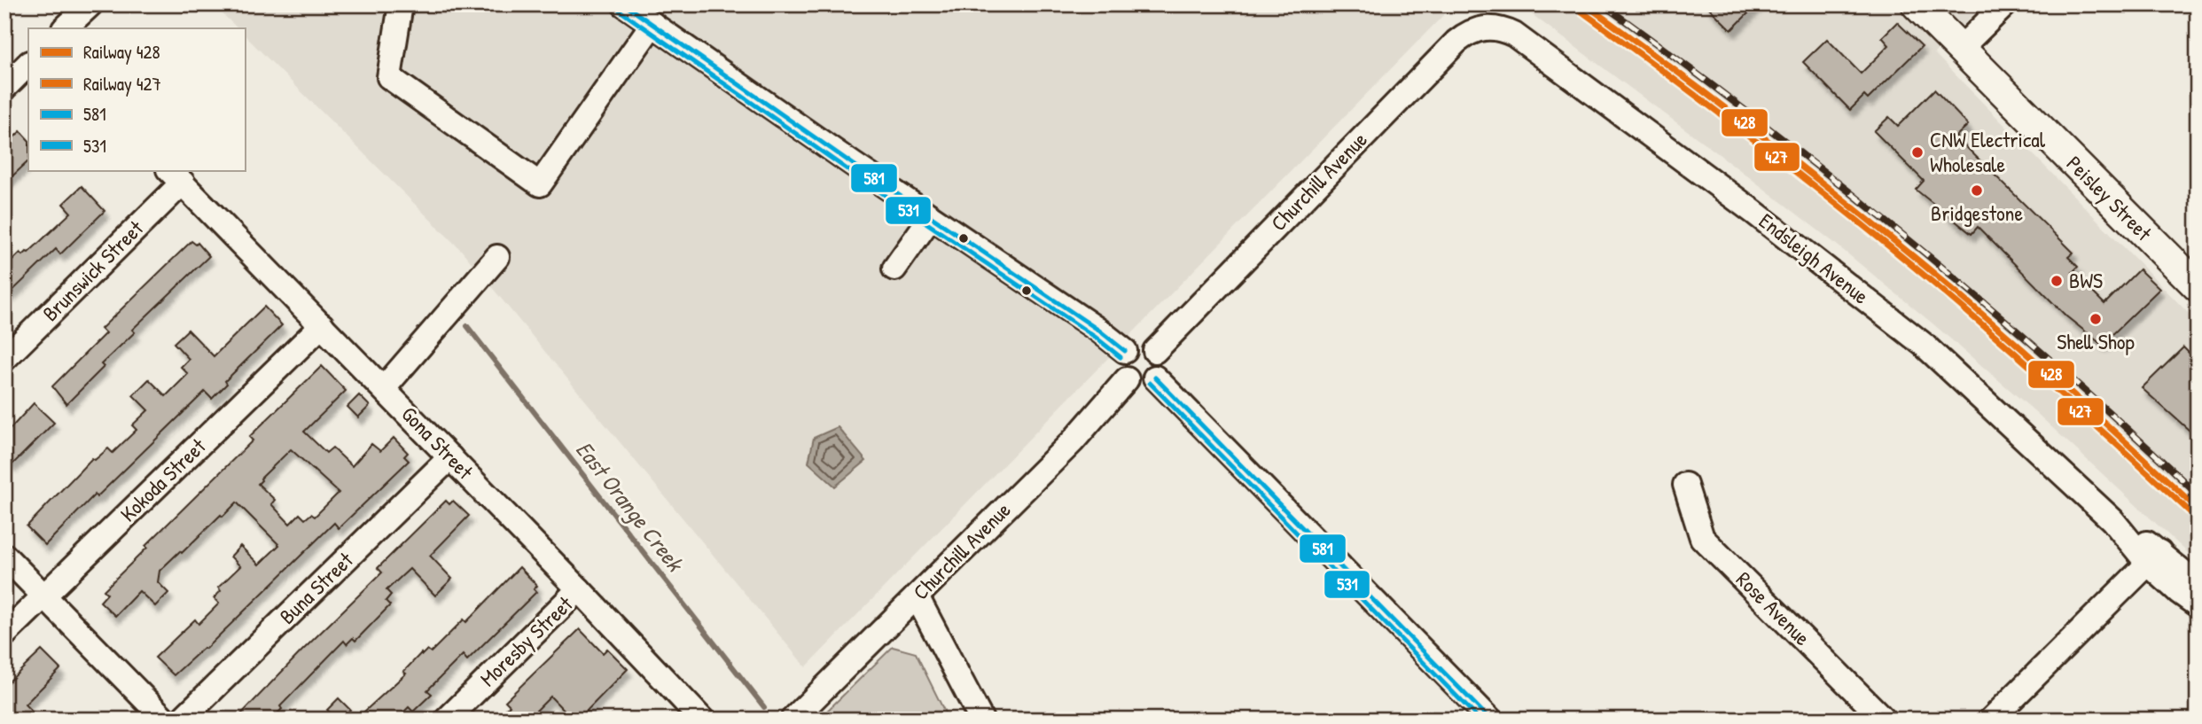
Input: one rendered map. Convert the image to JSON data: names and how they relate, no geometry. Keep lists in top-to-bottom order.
{
  "streets": {
    "main road": ["Peisley Street"],
    "street": [
      "Churchill Avenue",
      "Endsleigh Avenue",
      "Brunswick Street",
      "Gona Street",
      "Kokoda Street",
      "Buna Street",
      "Rose Avenue",
      "Moresby Street"
    ]
  },
  "crossings": [
    ["Churchill Avenue", "Endsleigh Avenue"],
    ["Brunswick Street", "Gona Street"],
    ["Gona Street", "Kokoda Street"],
    ["Gona Street", "Buna Street"],
    ["Gona Street", "Moresby Street"]
  ],
  "water": ["East Orange Creek"],
  "places": [
    "CNW Electrical Wholesale",
    "Bridgestone",
    "BWS",
    "Shell Shop"
  ],
  "lines": [
    "rail line 428",
    "transit line 581",
    "rail line 427",
    "transit line 531"
  ],
  "legend": [
    "Railway 428",
    "Railway 427",
    "581",
    "531"
  ]
}
